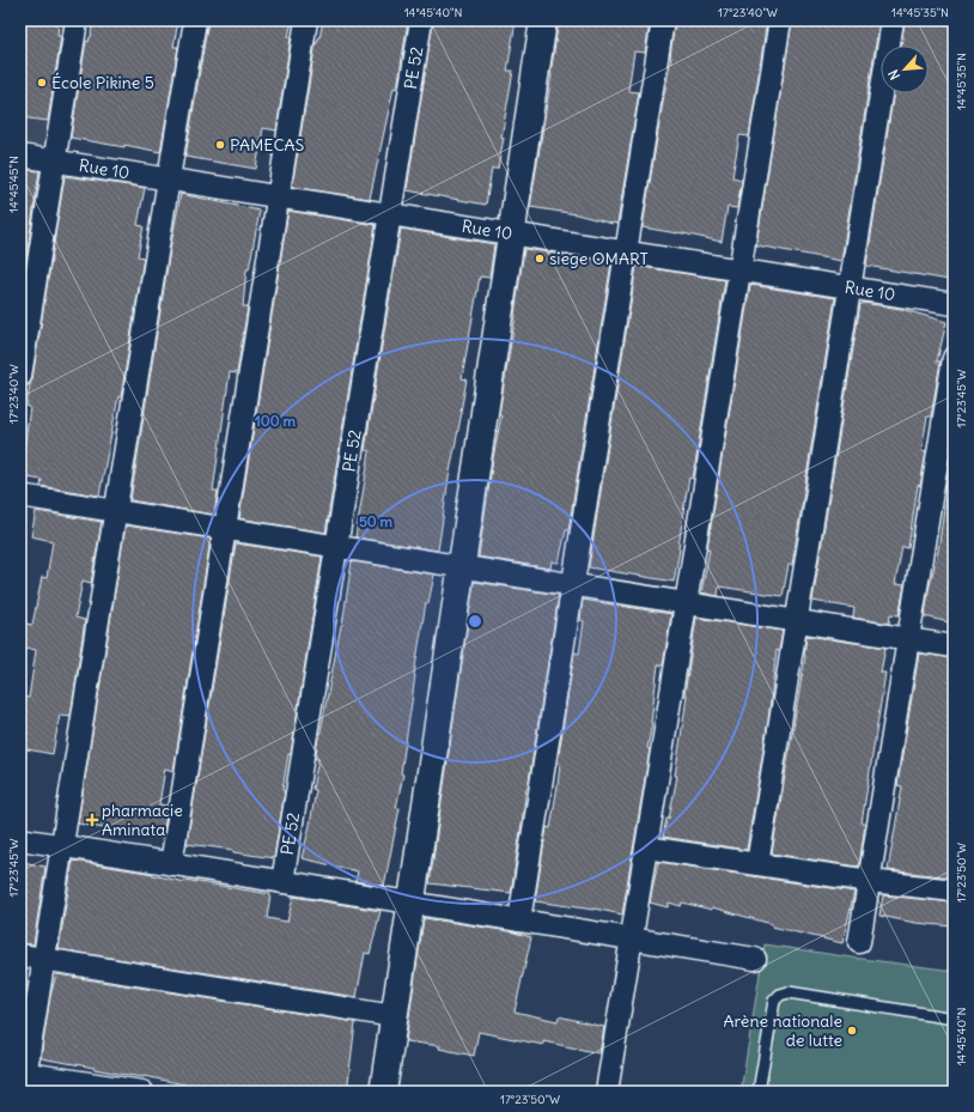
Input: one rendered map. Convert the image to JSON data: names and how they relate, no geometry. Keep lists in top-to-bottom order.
{
  "streets": {
    "street": ["PE 52", "Rue 10"]
  },
  "crossings": [
    ["PE 52", "Rue 10"]
  ],
  "places": {
    "other": [
      "École Pikine 5",
      "PAMECAS",
      "siege OMART",
      "Arène nationale de lutte"
    ],
    "health": ["pharmacie Aminata"]
  },
  "north": "bottom left",
  "coordinates": [
    "14°45'40\"N",
    "17°23'40\"W",
    "14°45'35\"N",
    "14°45'45\"N",
    "17°23'45\"W",
    "17°23'50\"W"
  ],
  "rings": ["100 m", "50 m"]
}
